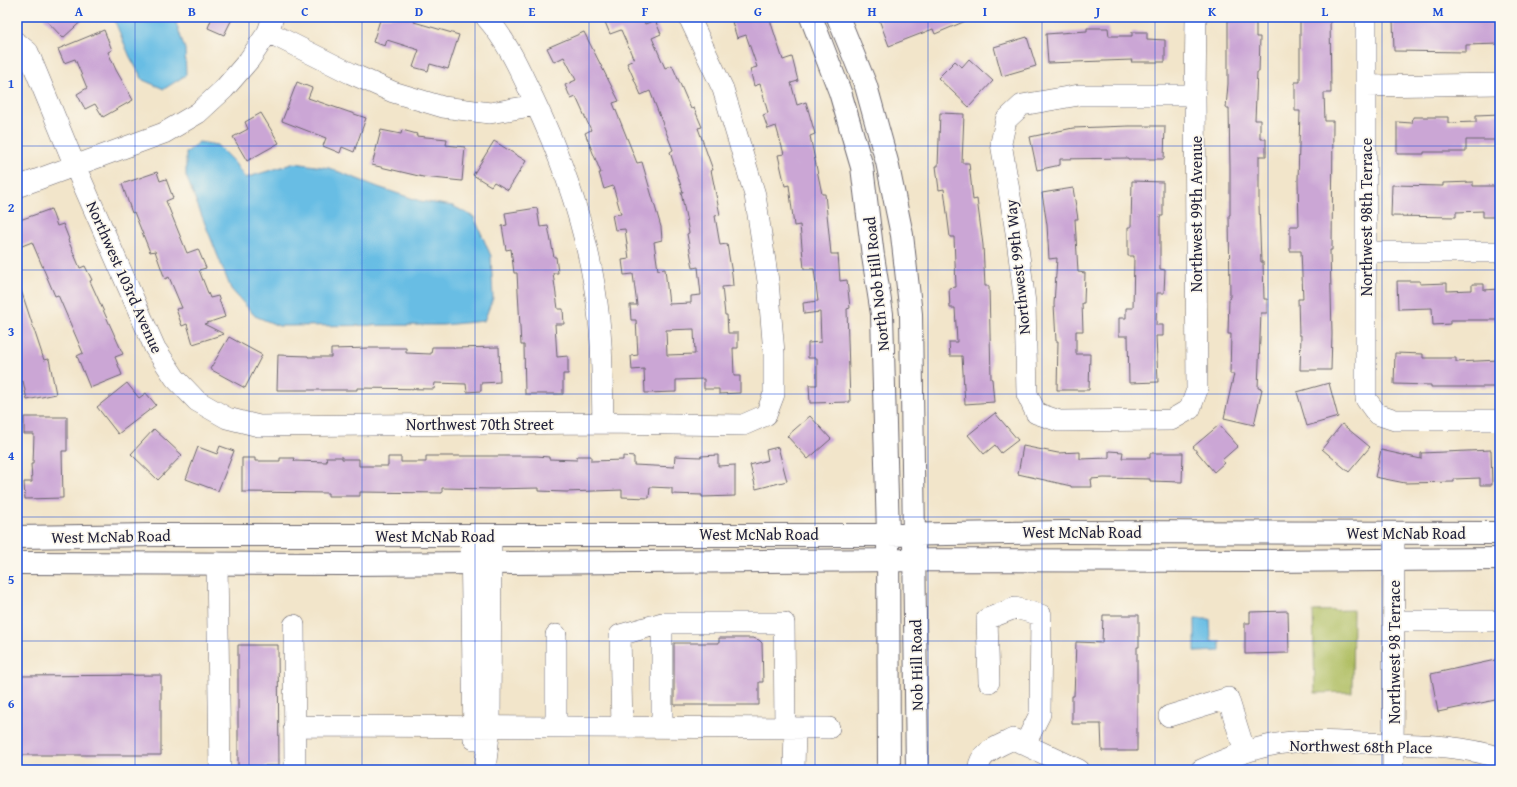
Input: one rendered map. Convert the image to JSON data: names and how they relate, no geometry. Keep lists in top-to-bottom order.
{
  "streets": {
    "main road": ["North Nob Hill Road", "West McNab Road", "Nob Hill Road"],
    "street": [
      "Northwest 99th Avenue",
      "Northwest 98th Terrace",
      "Northwest 99th Way",
      "Northwest 103rd Avenue",
      "Northwest 70th Street",
      "Northwest 98 Terrace",
      "Northwest 68th Place"
    ]
  },
  "crossings": [
    ["Northwest 99th Avenue", "Northwest 99th Way"],
    ["Northwest 103rd Avenue", "Northwest 70th Street"],
    ["North Nob Hill Road", "West McNab Road"],
    ["North Nob Hill Road", "Nob Hill Road"],
    ["West McNab Road", "Northwest 98 Terrace"],
    ["West McNab Road", "Nob Hill Road"],
    ["Northwest 98 Terrace", "Northwest 68th Place"]
  ],
  "grid": {
    "columns": [
      "A",
      "B",
      "C",
      "D",
      "E",
      "F",
      "G",
      "H",
      "I",
      "J",
      "K",
      "L",
      "M"
    ],
    "rows": [
      "1",
      "2",
      "3",
      "4",
      "5",
      "6"
    ]
  }
}
